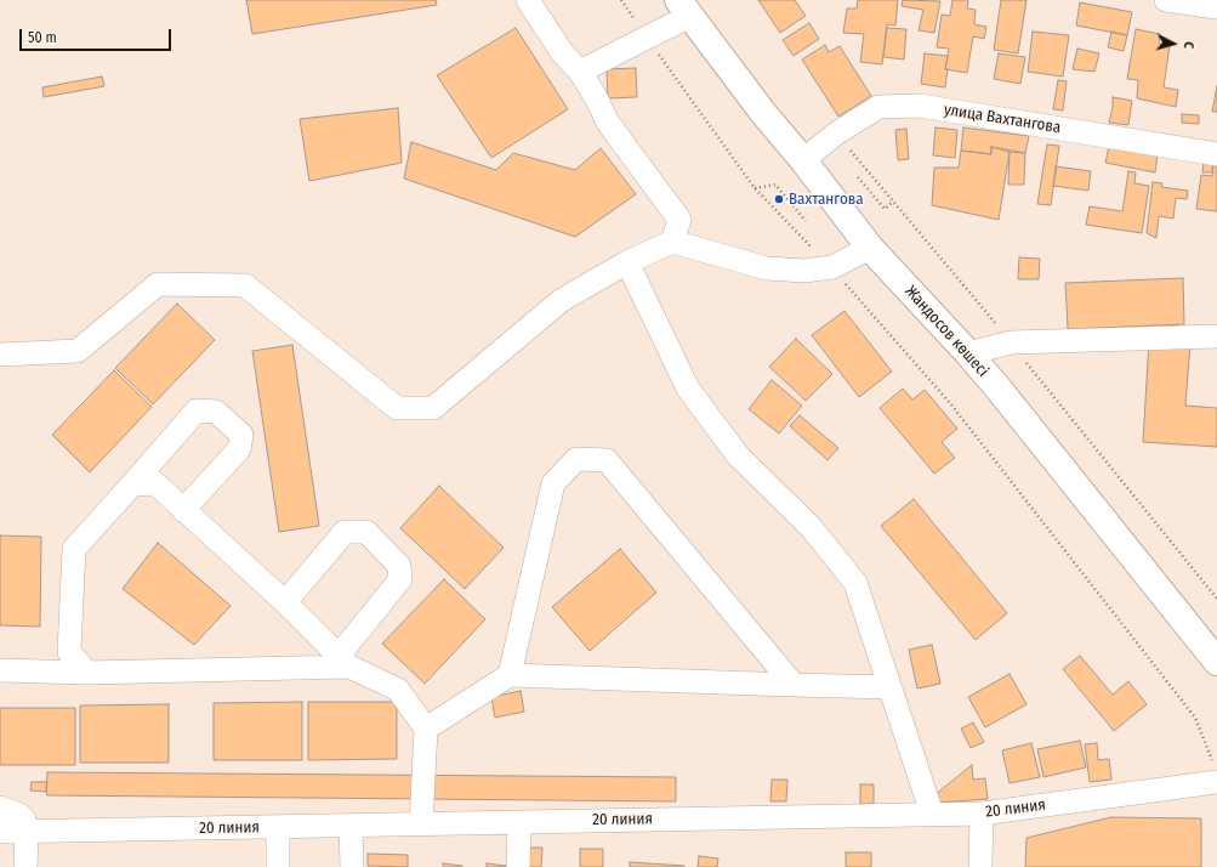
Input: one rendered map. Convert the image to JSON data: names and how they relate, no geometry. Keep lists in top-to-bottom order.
{
  "streets": {
    "main road": ["Жандосов көшесі"],
    "street": ["улица Вахтангова", "20 линия"]
  },
  "crossings": [
    ["улица Вахтангова", "Жандосов көшесі"]
  ],
  "places": ["Вахтангова"],
  "scale_bar": "50 m",
  "north": "right"
}
